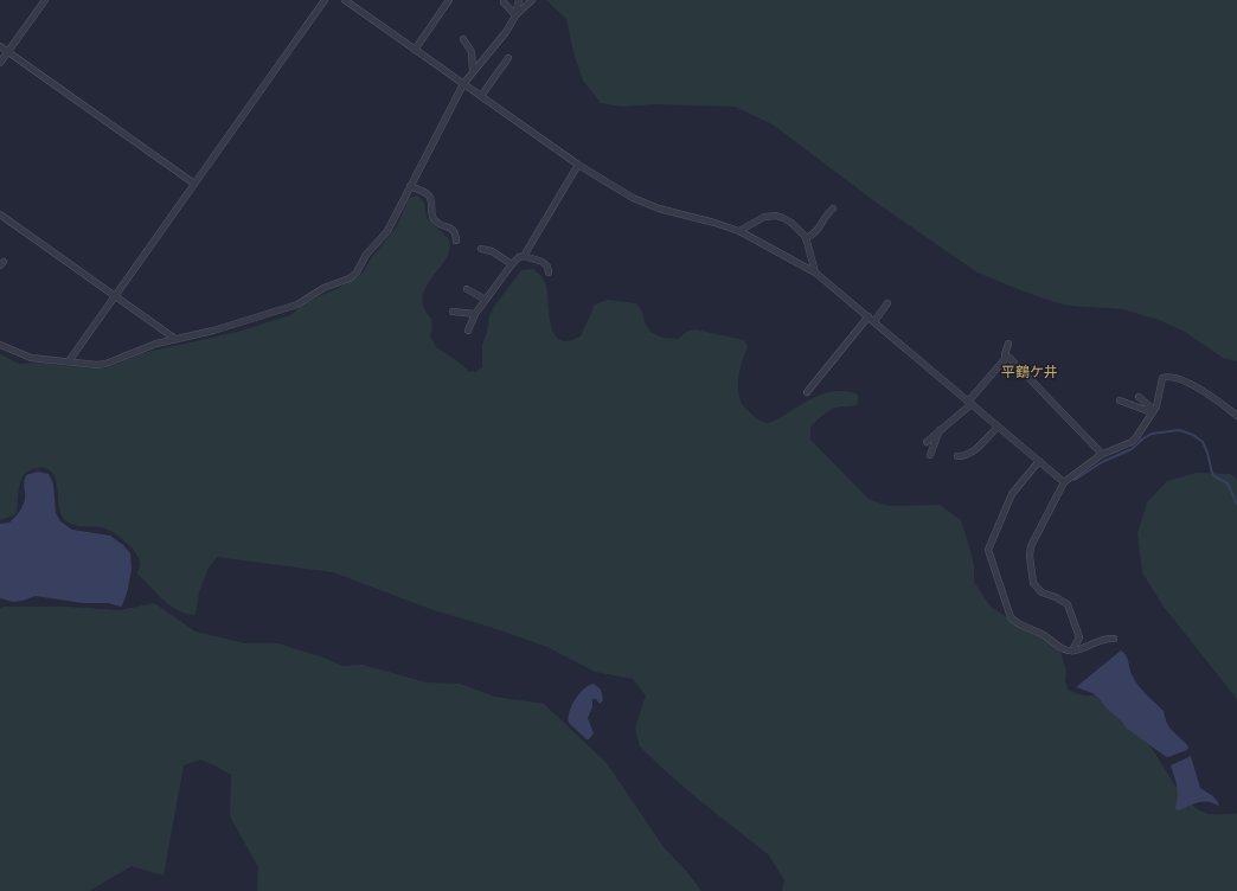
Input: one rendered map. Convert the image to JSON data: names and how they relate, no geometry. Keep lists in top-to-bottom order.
{
  "districts": ["平鶴ケ井"]
}
